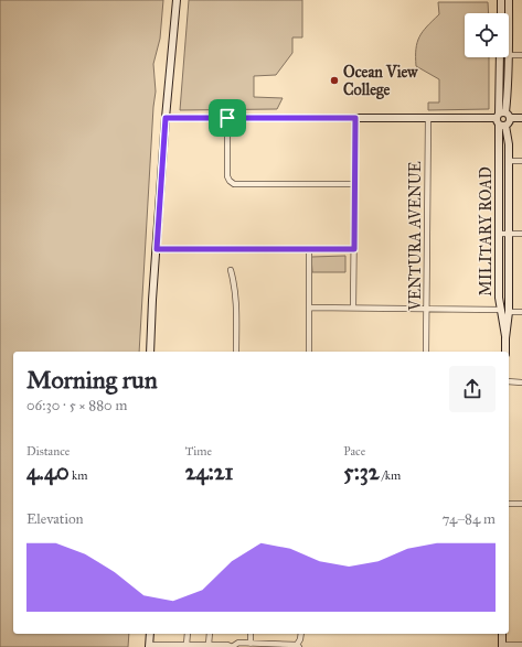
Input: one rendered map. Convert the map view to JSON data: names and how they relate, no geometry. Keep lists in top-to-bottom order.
{
  "streets": {
    "street": ["MILITARY ROAD", "VENTURA AVENUE"]
  },
  "places": ["Ocean View College"],
  "page": {
    "heading": ["Morning run", "06:30 · 5 × 880 m"],
    "stats": [
      ["Distance", "4.40 km"],
      ["Time", "24:21"],
      ["Pace", "5:32 /km"]
    ],
    "chart": ["Elevation", "74–84 m"]
  }
}
